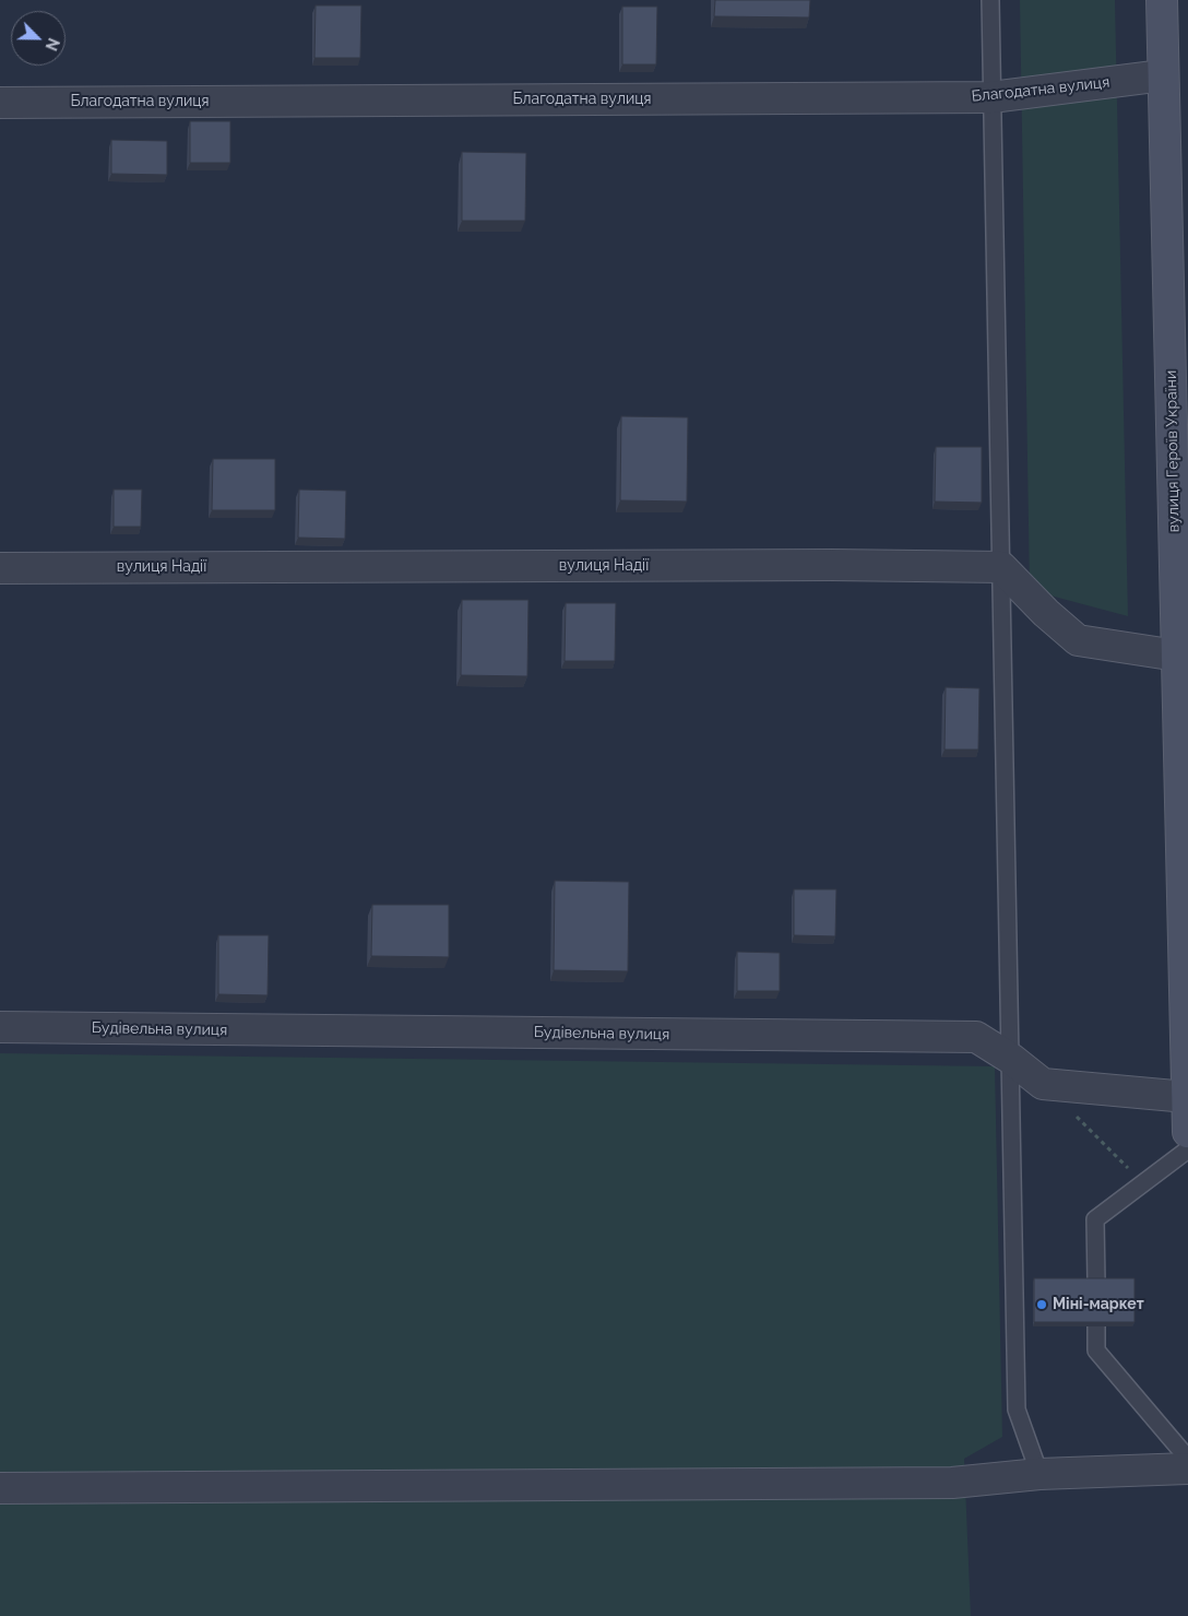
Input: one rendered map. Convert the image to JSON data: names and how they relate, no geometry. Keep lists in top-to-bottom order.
{
  "streets": {
    "main road": ["вулиця Героїв України"],
    "street": ["Благодатна вулиця", "вулиця Надії", "Будівельна вулиця"]
  },
  "crossings": [
    ["Благодатна вулиця", "вулиця Героїв України"]
  ],
  "places": ["Міні-маркет"],
  "north": "bottom right"
}
